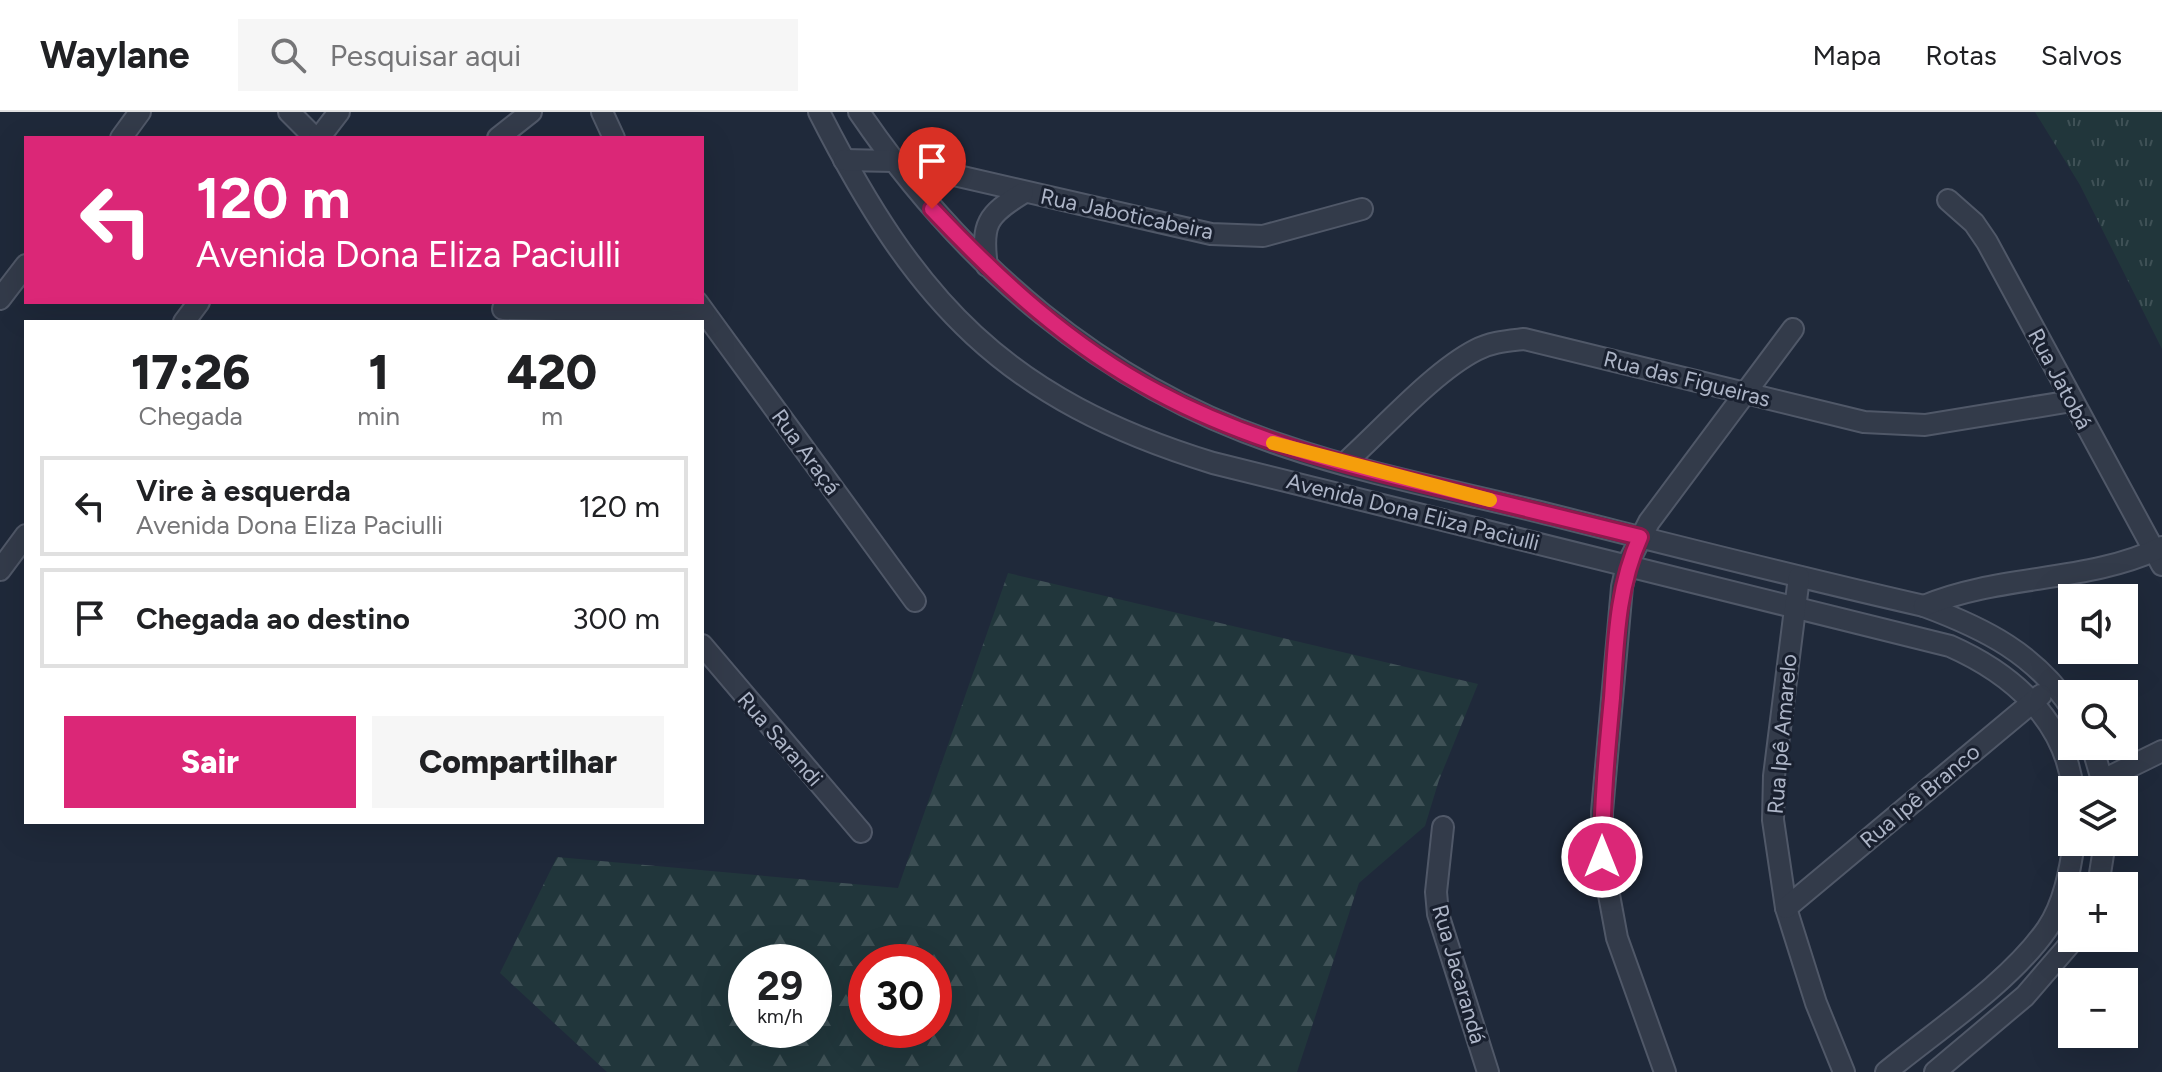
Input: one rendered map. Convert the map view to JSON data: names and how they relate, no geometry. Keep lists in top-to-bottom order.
{
  "streets": {
    "street": [
      "Rua Jaboticabeira",
      "Rua das Figueiras",
      "Rua Jatobá",
      "Rua Araçá",
      "Avenida Dona Eliza Paciulli",
      "Rua Ipê Amarelo",
      "Rua Sarandi",
      "Rua Ipê Branco",
      "Rua Jacarandá"
    ]
  },
  "crossings": [
    ["Rua Jaboticabeira", "Avenida Dona Eliza Paciulli"],
    ["Rua das Figueiras", "Rua Jatobá"],
    ["Rua das Figueiras", "Avenida Dona Eliza Paciulli"],
    ["Avenida Dona Eliza Paciulli", "Rua Ipê Amarelo"],
    ["Avenida Dona Eliza Paciulli", "Rua Ipê Branco"],
    ["Rua Ipê Amarelo", "Rua Ipê Branco"]
  ],
  "page": {
    "header": "Waylane",
    "search": "Pesquisar aqui",
    "nav": ["Mapa", "Rotas", "Salvos"],
    "turn": ["120 m", "Avenida Dona Eliza Paciulli"],
    "eta": [
      "17:26",
      "Chegada",
      "1",
      "min",
      "420",
      "m"
    ],
    "list": [
      {
        "name": "Vire à esquerda",
        "note": "Avenida Dona Eliza Paciulli",
        "value": "120 m"
      },
      {
        "name": "Chegada ao destino",
        "value": "300 m"
      }
    ],
    "map_buttons": ["+", "−"],
    "buttons": ["Sair", "Compartilhar"],
    "speed": "29 km/h",
    "limit": "30"
  }
}
